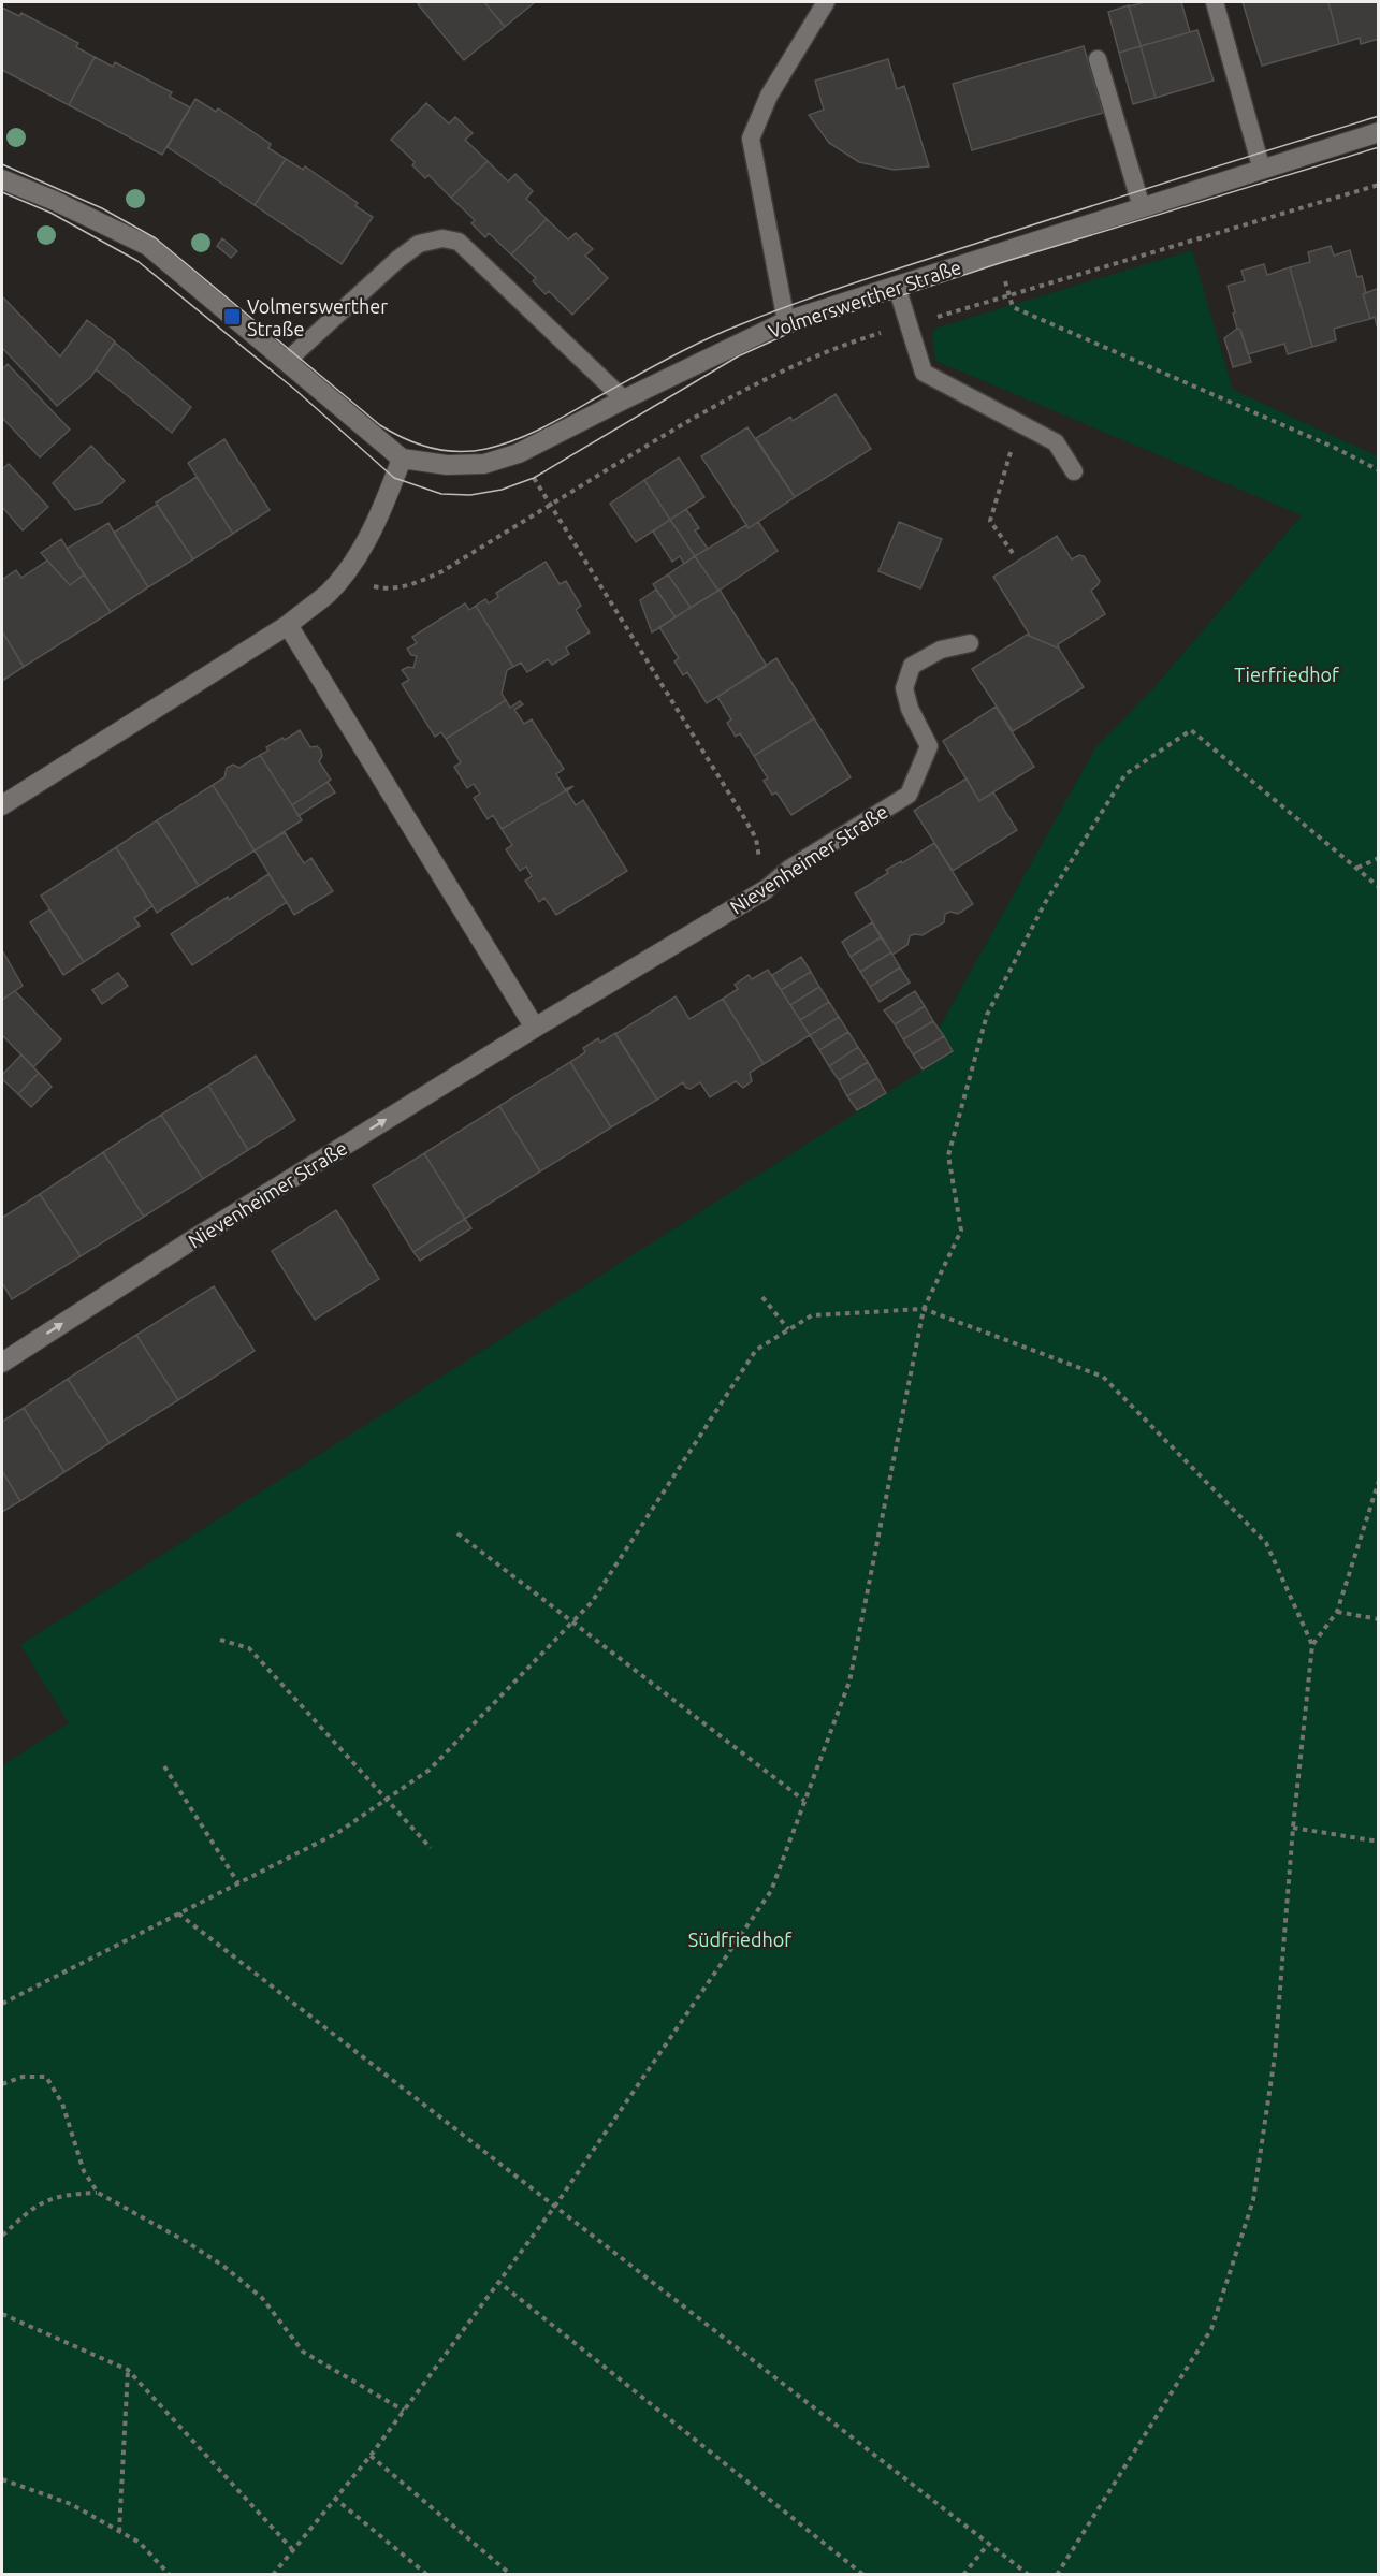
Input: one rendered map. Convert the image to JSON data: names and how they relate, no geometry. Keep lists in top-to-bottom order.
{
  "streets": {
    "street": ["Volmerswerther Straße", "Nievenheimer Straße"]
  },
  "one_way": ["Nievenheimer Straße"],
  "parks": ["Tierfriedhof", "Südfriedhof"],
  "places": {
    "transit": ["Volmerswerther Straße"]
  }
}
